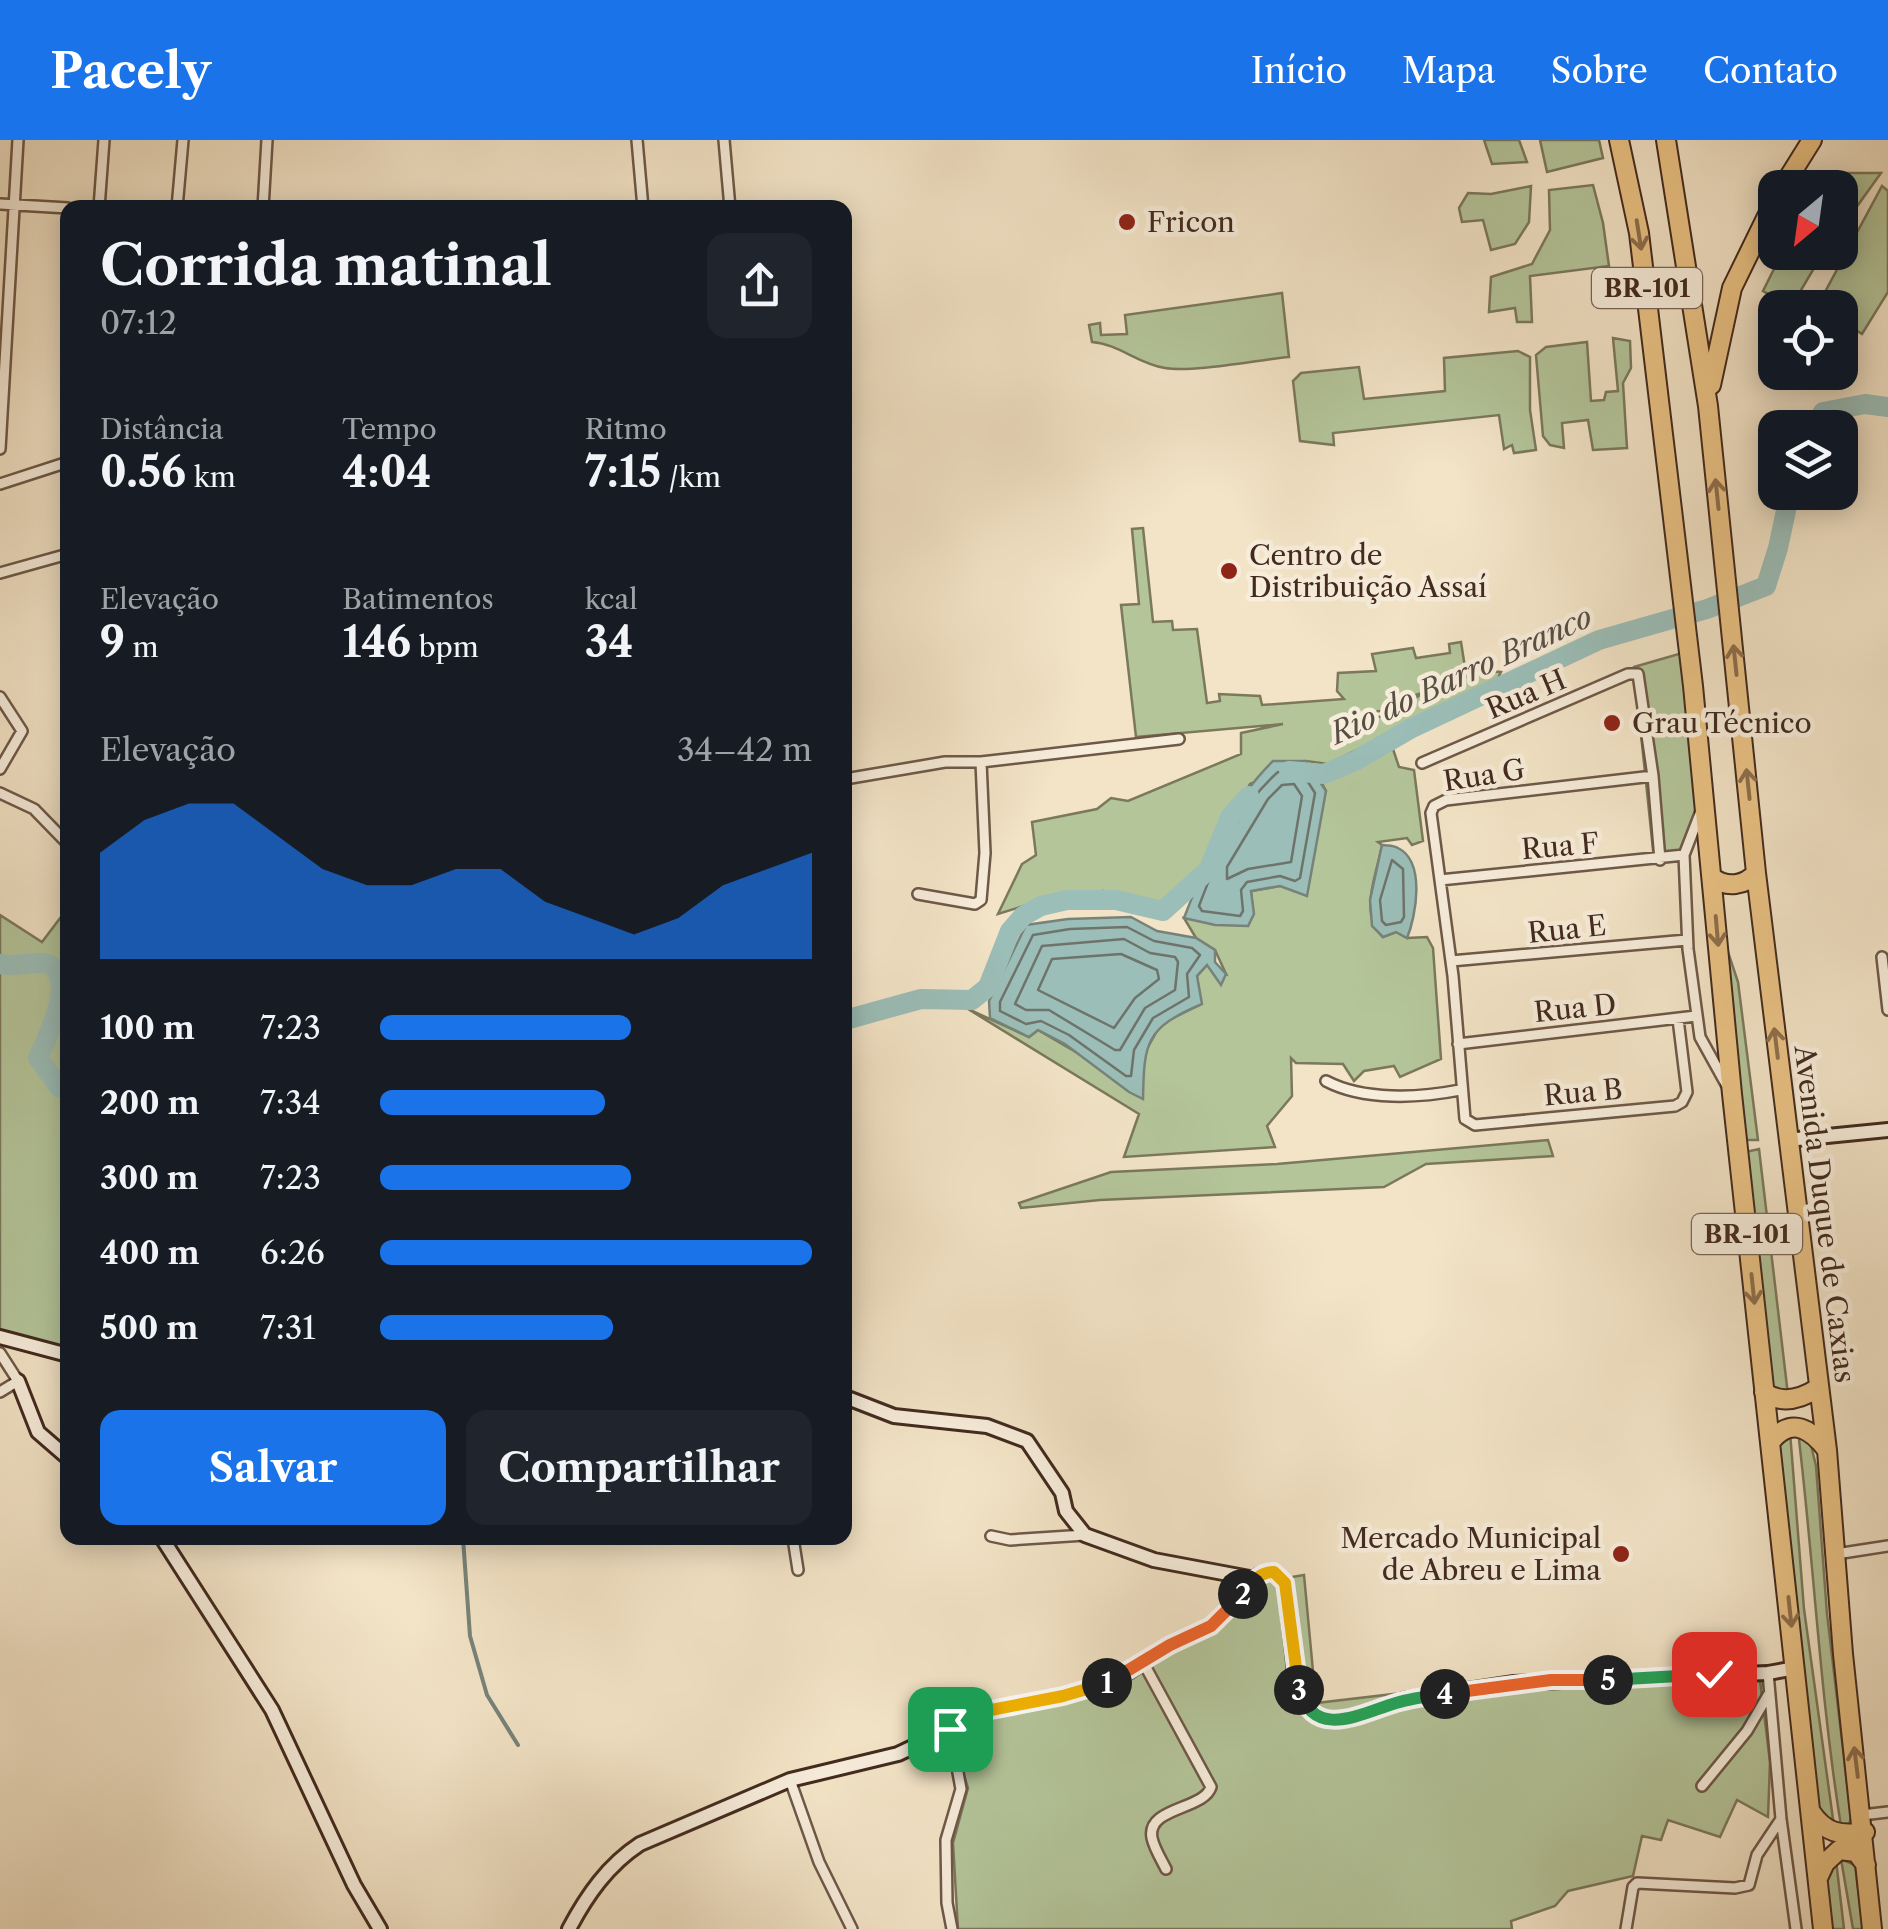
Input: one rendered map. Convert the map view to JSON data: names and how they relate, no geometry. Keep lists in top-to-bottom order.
{
  "streets": {
    "highway": ["BR-101", "Avenida Duque de Caxias"],
    "street": [
      "Rua H",
      "Rua G",
      "Rua F",
      "Rua E",
      "Rua D",
      "Rua B"
    ]
  },
  "crossings": [
    ["BR-101", "Rua F"],
    ["BR-101", "Rua E"],
    ["BR-101", "Rua D"],
    ["BR-101", "Avenida Duque de Caxias"],
    ["Rua H", "Rua G"],
    ["Rua G", "Rua F"],
    ["Rua G", "Rua E"],
    ["Rua G", "Rua D"],
    ["Rua G", "Rua B"],
    ["Rua D", "Rua B"]
  ],
  "water": ["Rio do Barro Branco"],
  "places": [
    "Fricon",
    "Centro de Distribuição Assaí",
    "Grau Técnico",
    "Mercado Municipal de Abreu e Lima"
  ],
  "north": "bottom left",
  "page": {
    "header": "Pacely",
    "nav": [
      "Início",
      "Mapa",
      "Sobre",
      "Contato"
    ],
    "heading": ["Corrida matinal", "07:12"],
    "stats": [
      ["Distância", "0.56 km"],
      ["Tempo", "4:04"],
      ["Ritmo", "7:15 /km"],
      ["Elevação", "9 m"],
      ["Batimentos", "146 bpm"],
      ["kcal", "34"]
    ],
    "chart": ["Elevação", "34–42 m"],
    "list": [
      {
        "name": "100 m",
        "note": "7:23"
      },
      {
        "name": "200 m",
        "note": "7:34"
      },
      {
        "name": "300 m",
        "note": "7:23"
      },
      {
        "name": "400 m",
        "note": "6:26"
      },
      {
        "name": "500 m",
        "note": "7:31"
      }
    ],
    "buttons": ["Salvar", "Compartilhar"],
    "pins": [
      "2",
      "5",
      "1",
      "3",
      "4"
    ]
  }
}
